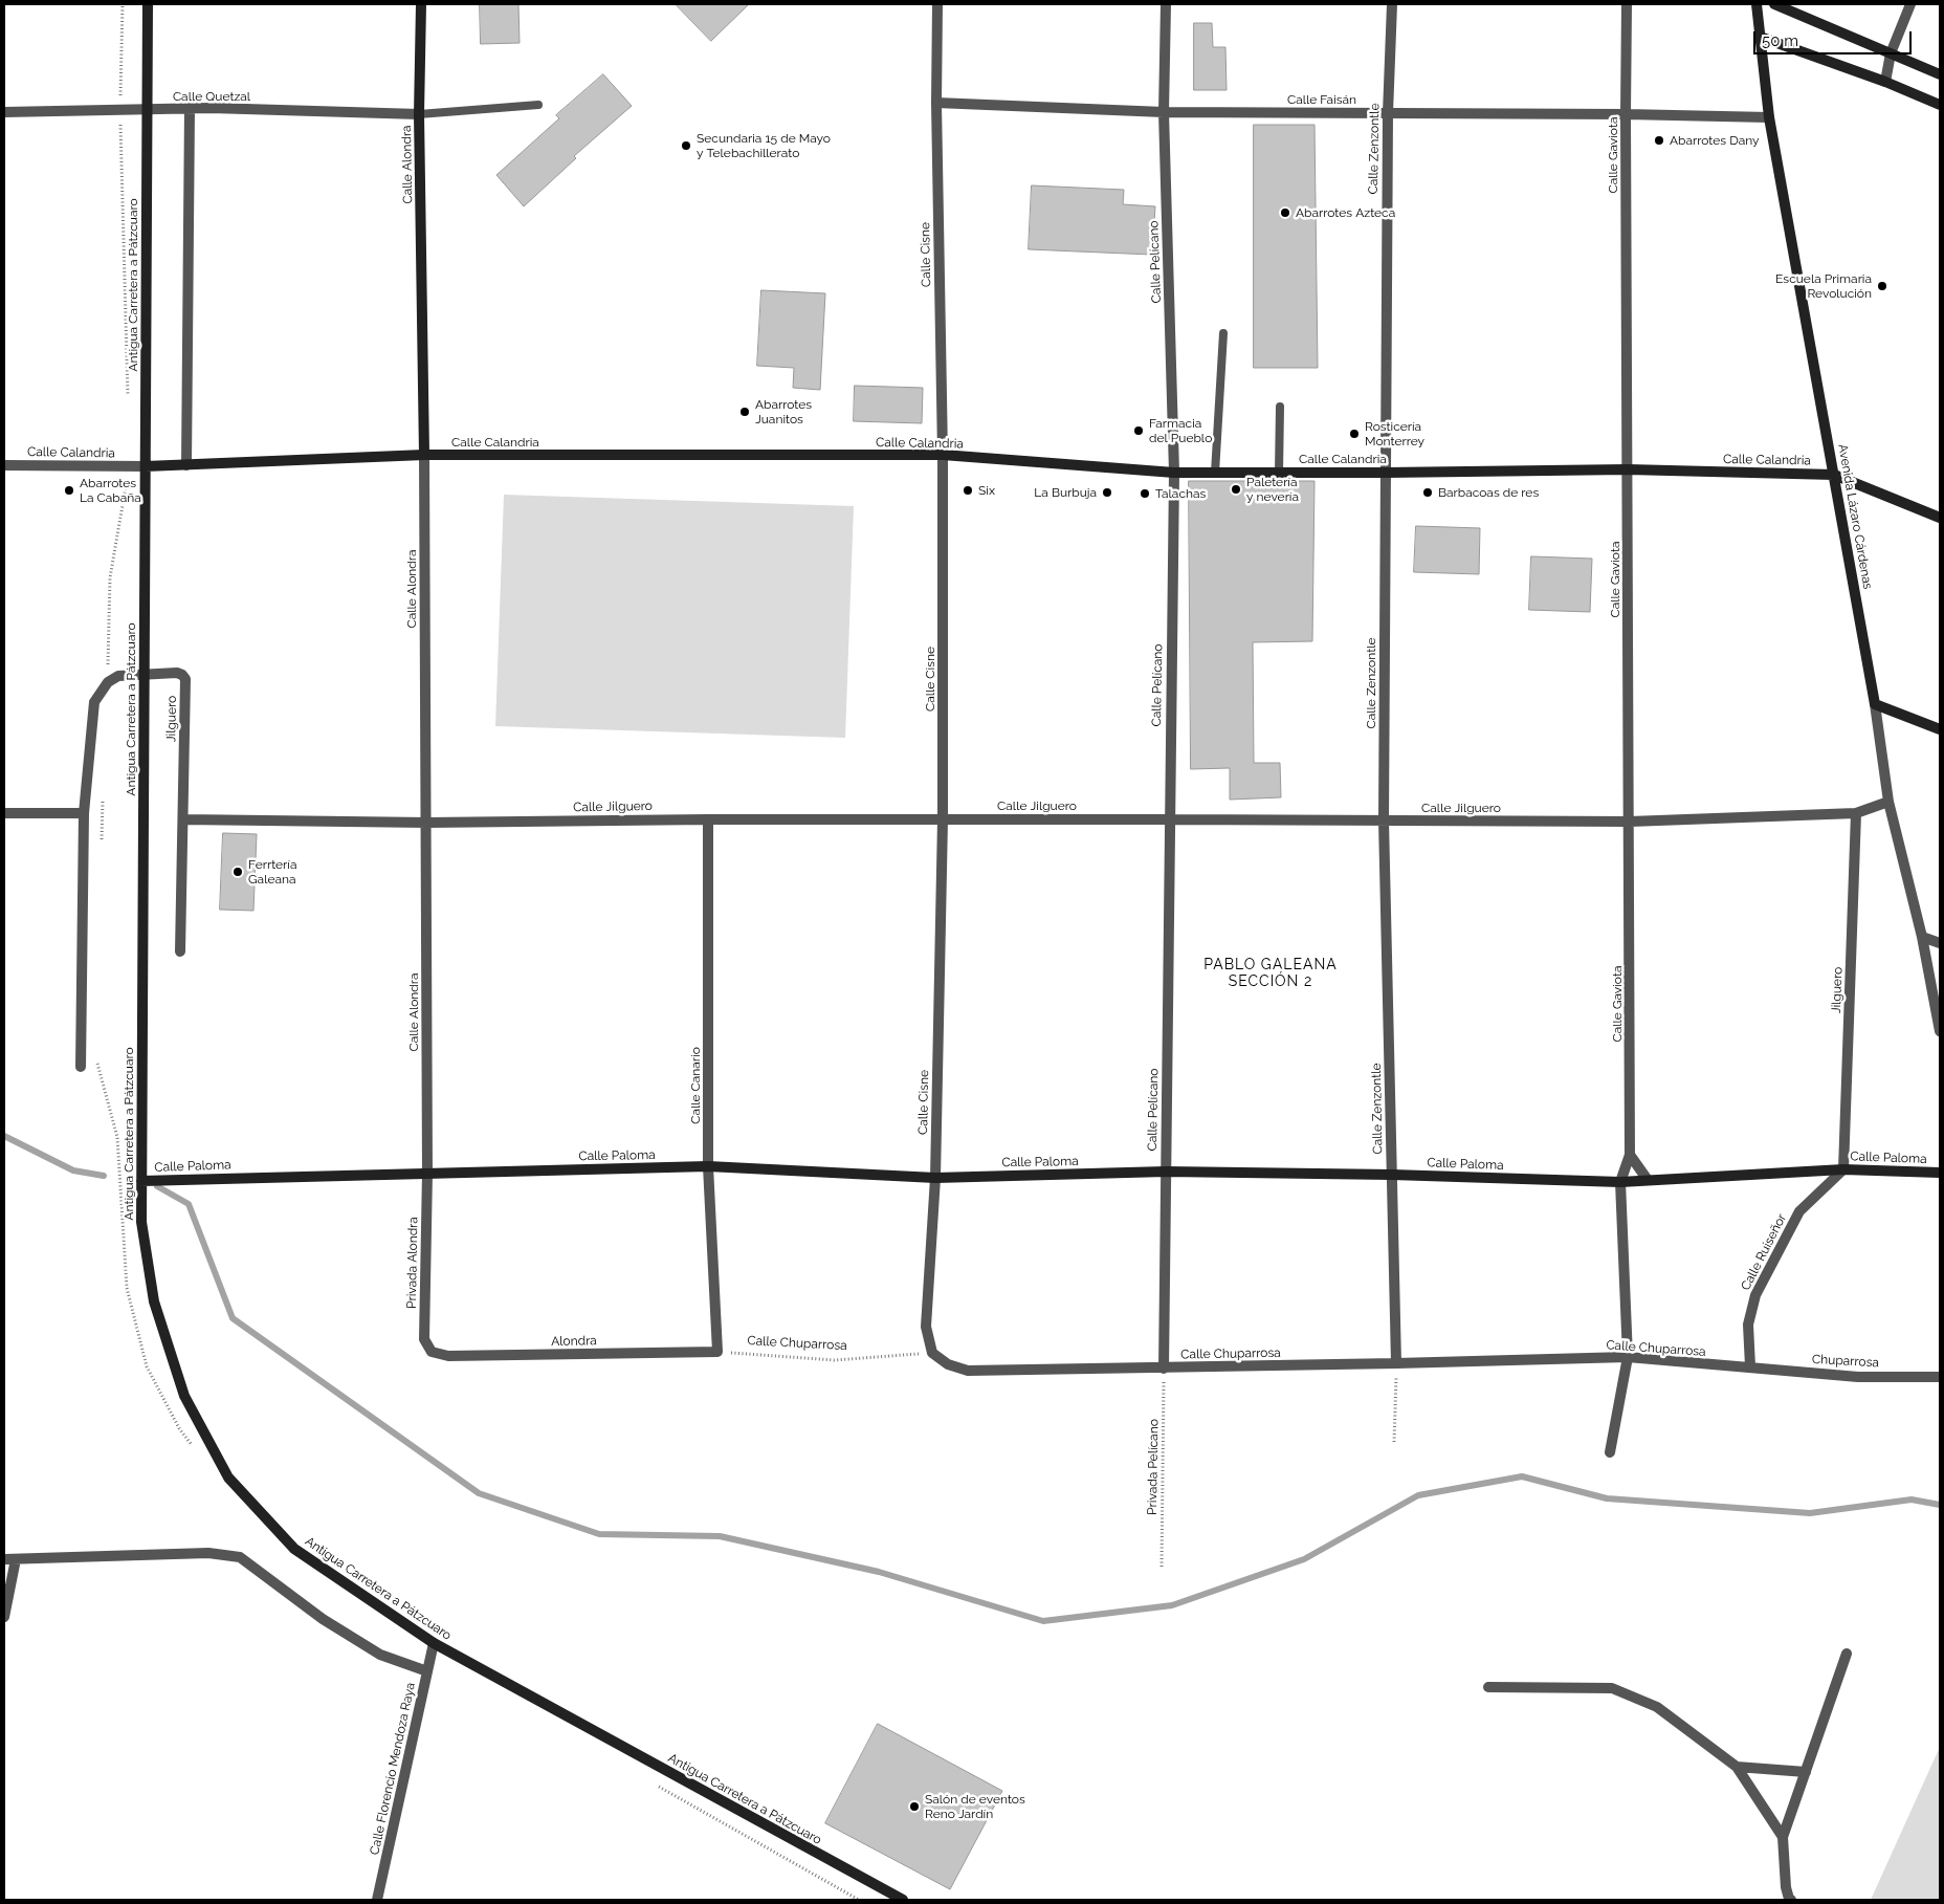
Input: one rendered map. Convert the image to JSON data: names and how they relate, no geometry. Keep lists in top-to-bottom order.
{
  "streets": {
    "street": [
      "Calle Quetzal",
      "Calle Faisán",
      "Calle Zenzontle",
      "Calle Gaviota",
      "Calle Alondra",
      "Calle Cisne",
      "Calle Pelícano",
      "Antigua Carretera a Pátzcuaro",
      "Calle Calandria",
      "Avenida Lázaro Cárdenas",
      "Jilguero",
      "Calle Jilguero",
      "Calle Canario",
      "Calle Paloma",
      "Calle Ruiseñor",
      "Privada Alondra",
      "Alondra",
      "Calle Chuparrosa",
      "Chuparrosa",
      "Calle Florencio Mendoza Raya"
    ],
    "path": ["Privada Pelícano"]
  },
  "crossings": [
    ["Calle Quetzal", "Calle Alondra"],
    ["Calle Quetzal", "Antigua Carretera a Pátzcuaro"],
    ["Calle Faisán", "Calle Zenzontle"],
    ["Calle Faisán", "Calle Gaviota"],
    ["Calle Faisán", "Calle Cisne"],
    ["Calle Faisán", "Calle Pelícano"],
    ["Calle Faisán", "Avenida Lázaro Cárdenas"],
    ["Calle Zenzontle", "Calle Calandria"],
    ["Calle Zenzontle", "Calle Jilguero"],
    ["Calle Zenzontle", "Calle Paloma"],
    ["Calle Zenzontle", "Calle Chuparrosa"],
    ["Calle Gaviota", "Calle Calandria"],
    ["Calle Gaviota", "Calle Jilguero"],
    ["Calle Gaviota", "Calle Paloma"],
    ["Calle Gaviota", "Calle Chuparrosa"],
    ["Calle Alondra", "Calle Calandria"],
    ["Calle Alondra", "Calle Jilguero"],
    ["Calle Alondra", "Calle Paloma"],
    ["Calle Alondra", "Privada Alondra"],
    ["Calle Cisne", "Calle Calandria"],
    ["Calle Cisne", "Calle Jilguero"],
    ["Calle Cisne", "Calle Paloma"],
    ["Calle Cisne", "Calle Chuparrosa"],
    ["Calle Pelícano", "Calle Calandria"],
    ["Calle Pelícano", "Calle Jilguero"],
    ["Calle Pelícano", "Calle Paloma"],
    ["Calle Pelícano", "Calle Chuparrosa"],
    ["Calle Pelícano", "Privada Pelícano"],
    ["Antigua Carretera a Pátzcuaro", "Calle Calandria"],
    ["Antigua Carretera a Pátzcuaro", "Jilguero"],
    ["Antigua Carretera a Pátzcuaro", "Calle Paloma"],
    ["Antigua Carretera a Pátzcuaro", "Calle Florencio Mendoza Raya"],
    ["Calle Calandria", "Avenida Lázaro Cárdenas"],
    ["Avenida Lázaro Cárdenas", "Calle Jilguero"],
    ["Jilguero", "Calle Jilguero"],
    ["Jilguero", "Calle Paloma"],
    ["Jilguero", "Calle Ruiseñor"],
    ["Calle Jilguero", "Calle Canario"],
    ["Calle Canario", "Calle Paloma"],
    ["Calle Canario", "Alondra"],
    ["Calle Canario", "Calle Chuparrosa"],
    ["Calle Paloma", "Calle Ruiseñor"],
    ["Calle Paloma", "Privada Alondra"],
    ["Calle Ruiseñor", "Calle Chuparrosa"],
    ["Calle Ruiseñor", "Chuparrosa"],
    ["Privada Alondra", "Alondra"],
    ["Alondra", "Calle Chuparrosa"],
    ["Calle Chuparrosa", "Chuparrosa"],
    ["Calle Chuparrosa", "Privada Pelícano"]
  ],
  "districts": ["PABLO GALEANA SECCIÓN 2"],
  "places": [
    "Abarrotes Dany",
    "Secundaria 15 de Mayo y Telebachillerato",
    "Abarrotes Azteca",
    "Escuela Primaria Revolución",
    "Abarrotes Juanitos",
    "Farmacia del Pueblo",
    "Rosticería Monterrey",
    "Paletería y nevería",
    "Abarrotes La Cabaña",
    "Six",
    "La Burbuja",
    "Barbacoas de res",
    "Talachas",
    "Ferrtería Galeana",
    "Salón de eventos Reno Jardín"
  ],
  "scale_bar": "50 m"
}
